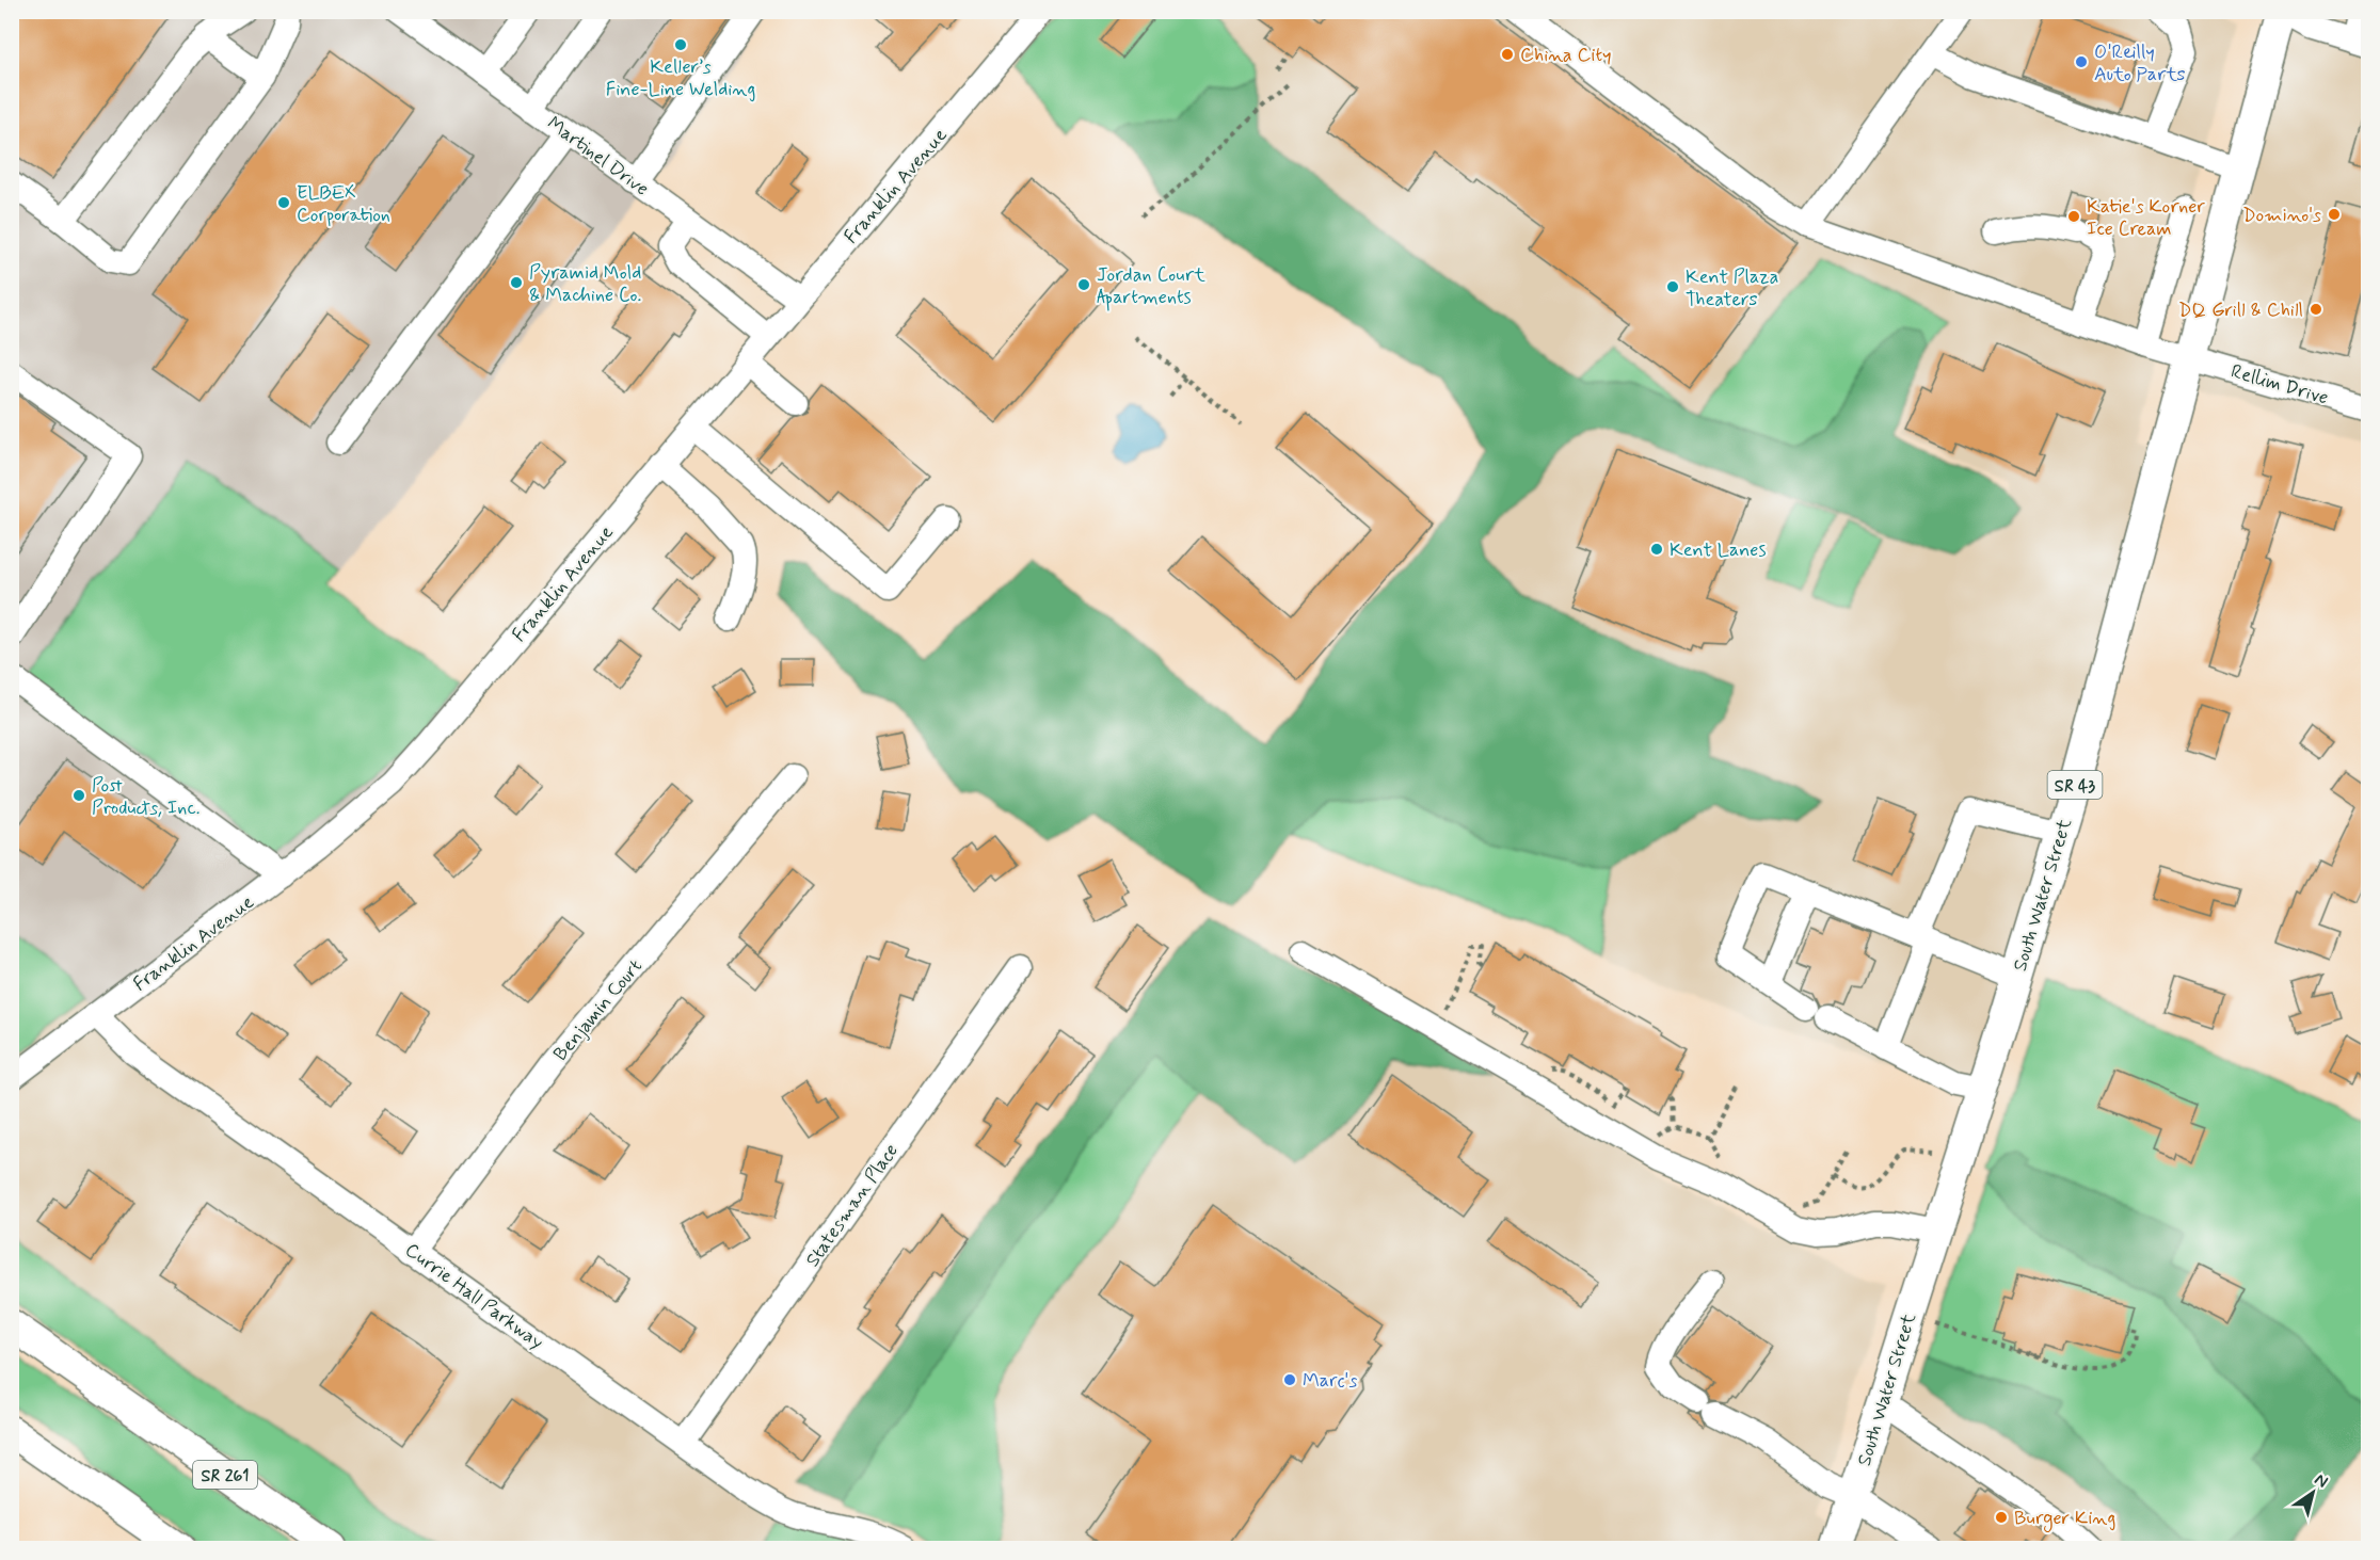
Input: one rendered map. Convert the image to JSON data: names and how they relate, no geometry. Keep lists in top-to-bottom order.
{
  "streets": {
    "main road": ["SR 43", "South Water Street", "SR 261"],
    "street": [
      "Martinel Drive",
      "Franklin Avenue",
      "Rellim Drive",
      "Benjamin Court",
      "Statesman Place",
      "Currie Hall Parkway"
    ]
  },
  "crossings": [
    ["Martinel Drive", "Franklin Avenue"],
    ["Franklin Avenue", "Currie Hall Parkway"],
    ["Rellim Drive", "South Water Street"],
    ["Benjamin Court", "Currie Hall Parkway"],
    ["Statesman Place", "Currie Hall Parkway"]
  ],
  "places": [
    "Keller’s Fine-Line Welding",
    "China City",
    "O'Reilly Auto Parts",
    "ELBEX Corporation",
    "Domino's",
    "Katie's Korner Ice Cream",
    "Pyramid Mold & Machine Co.",
    "Jordan Court Apartments",
    "Kent Plaza Theaters",
    "DQ Grill & Chill",
    "Kent Lanes",
    "Post Products, Inc.",
    "Marc's",
    "Burger King"
  ],
  "north": "top right"
}
